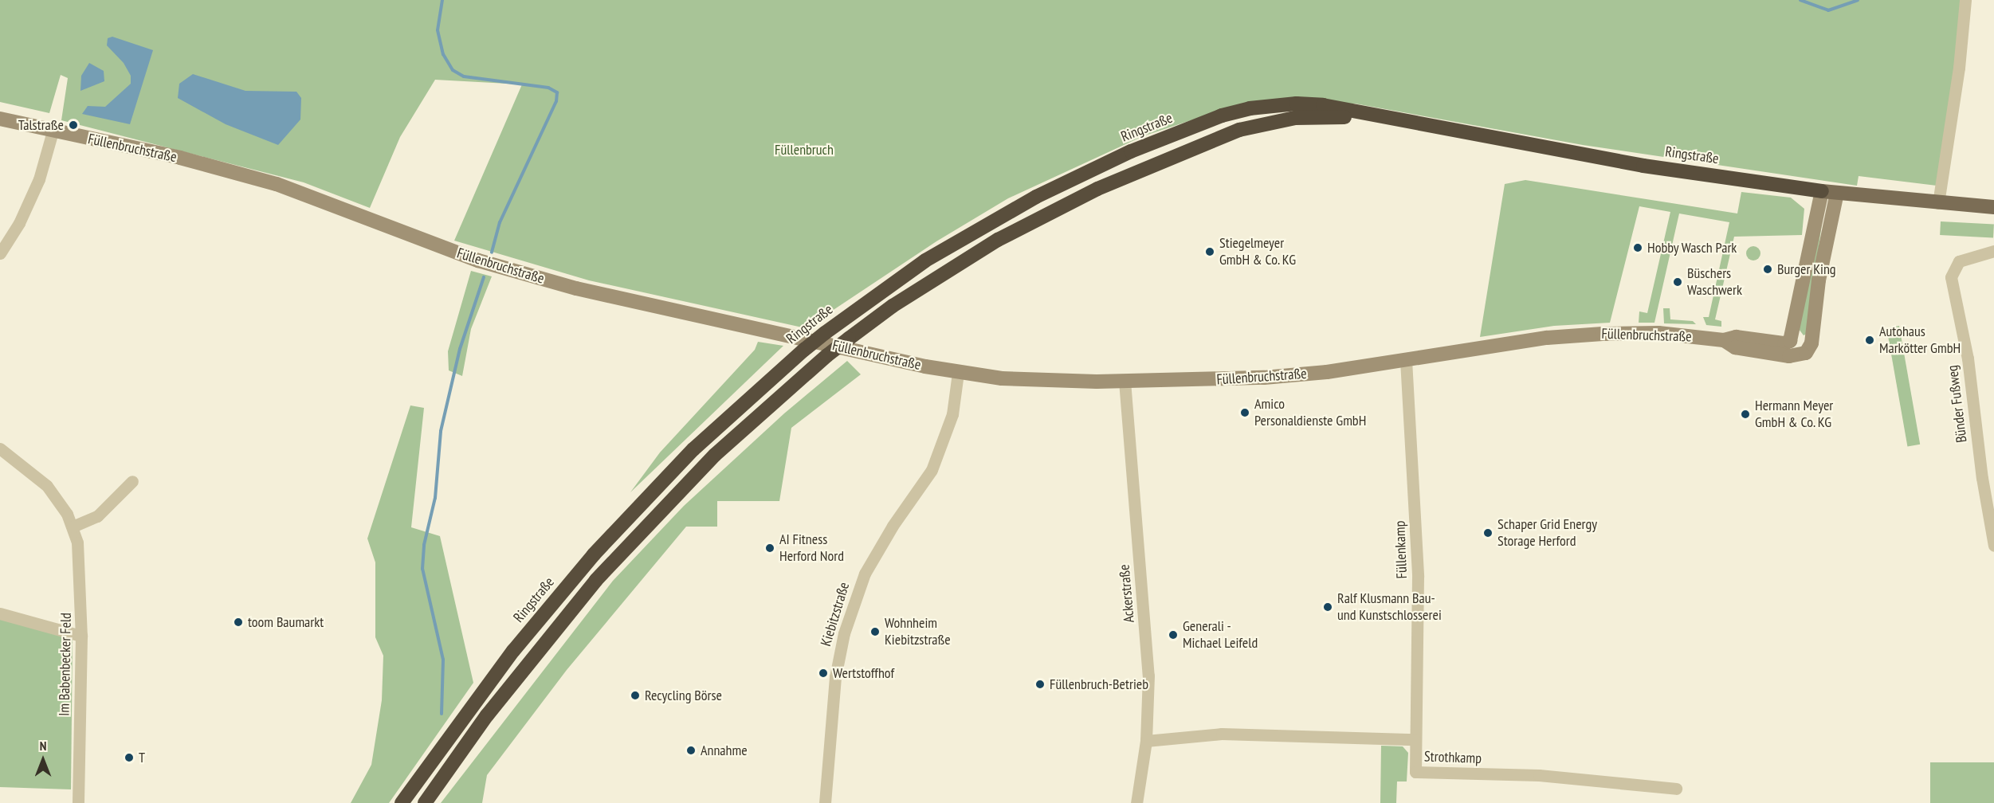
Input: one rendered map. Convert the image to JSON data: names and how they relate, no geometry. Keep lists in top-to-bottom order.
{
  "streets": {
    "highway": ["Ringstraße"],
    "street": [
      "Füllenbruchstraße",
      "Bünder Fußweg",
      "Füllenkamp",
      "Ackerstraße",
      "Kiebitzstraße",
      "Im Babenbecker Feld",
      "Strothkamp"
    ]
  },
  "crossings": [
    ["Füllenbruchstraße", "Füllenkamp"],
    ["Füllenbruchstraße", "Ackerstraße"],
    ["Füllenbruchstraße", "Kiebitzstraße"],
    ["Füllenkamp", "Strothkamp"],
    ["Ackerstraße", "Strothkamp"]
  ],
  "parks": ["Füllenbruch"],
  "places": [
    "Talstraße",
    "Hobby Wasch Park",
    "Stiegelmeyer GmbH & Co. KG",
    "Burger King",
    "Büschers Waschwerk",
    "Autohaus Markötter GmbH",
    "Amico Personaldienste GmbH",
    "Hermann Meyer GmbH & Co. KG",
    "Schaper Grid Energy Storage Herford",
    "AI Fitness Herford Nord",
    "Ralf Klusmann Bau- und Kunstschlosserei",
    "toom Baumarkt",
    "Wohnheim Kiebitzstraße",
    "Generali - Michael Leifeld",
    "Wertstoffhof",
    "Füllenbruch-Betrieb",
    "Recycling Börse",
    "Annahme",
    "T"
  ],
  "north": "top"
}
